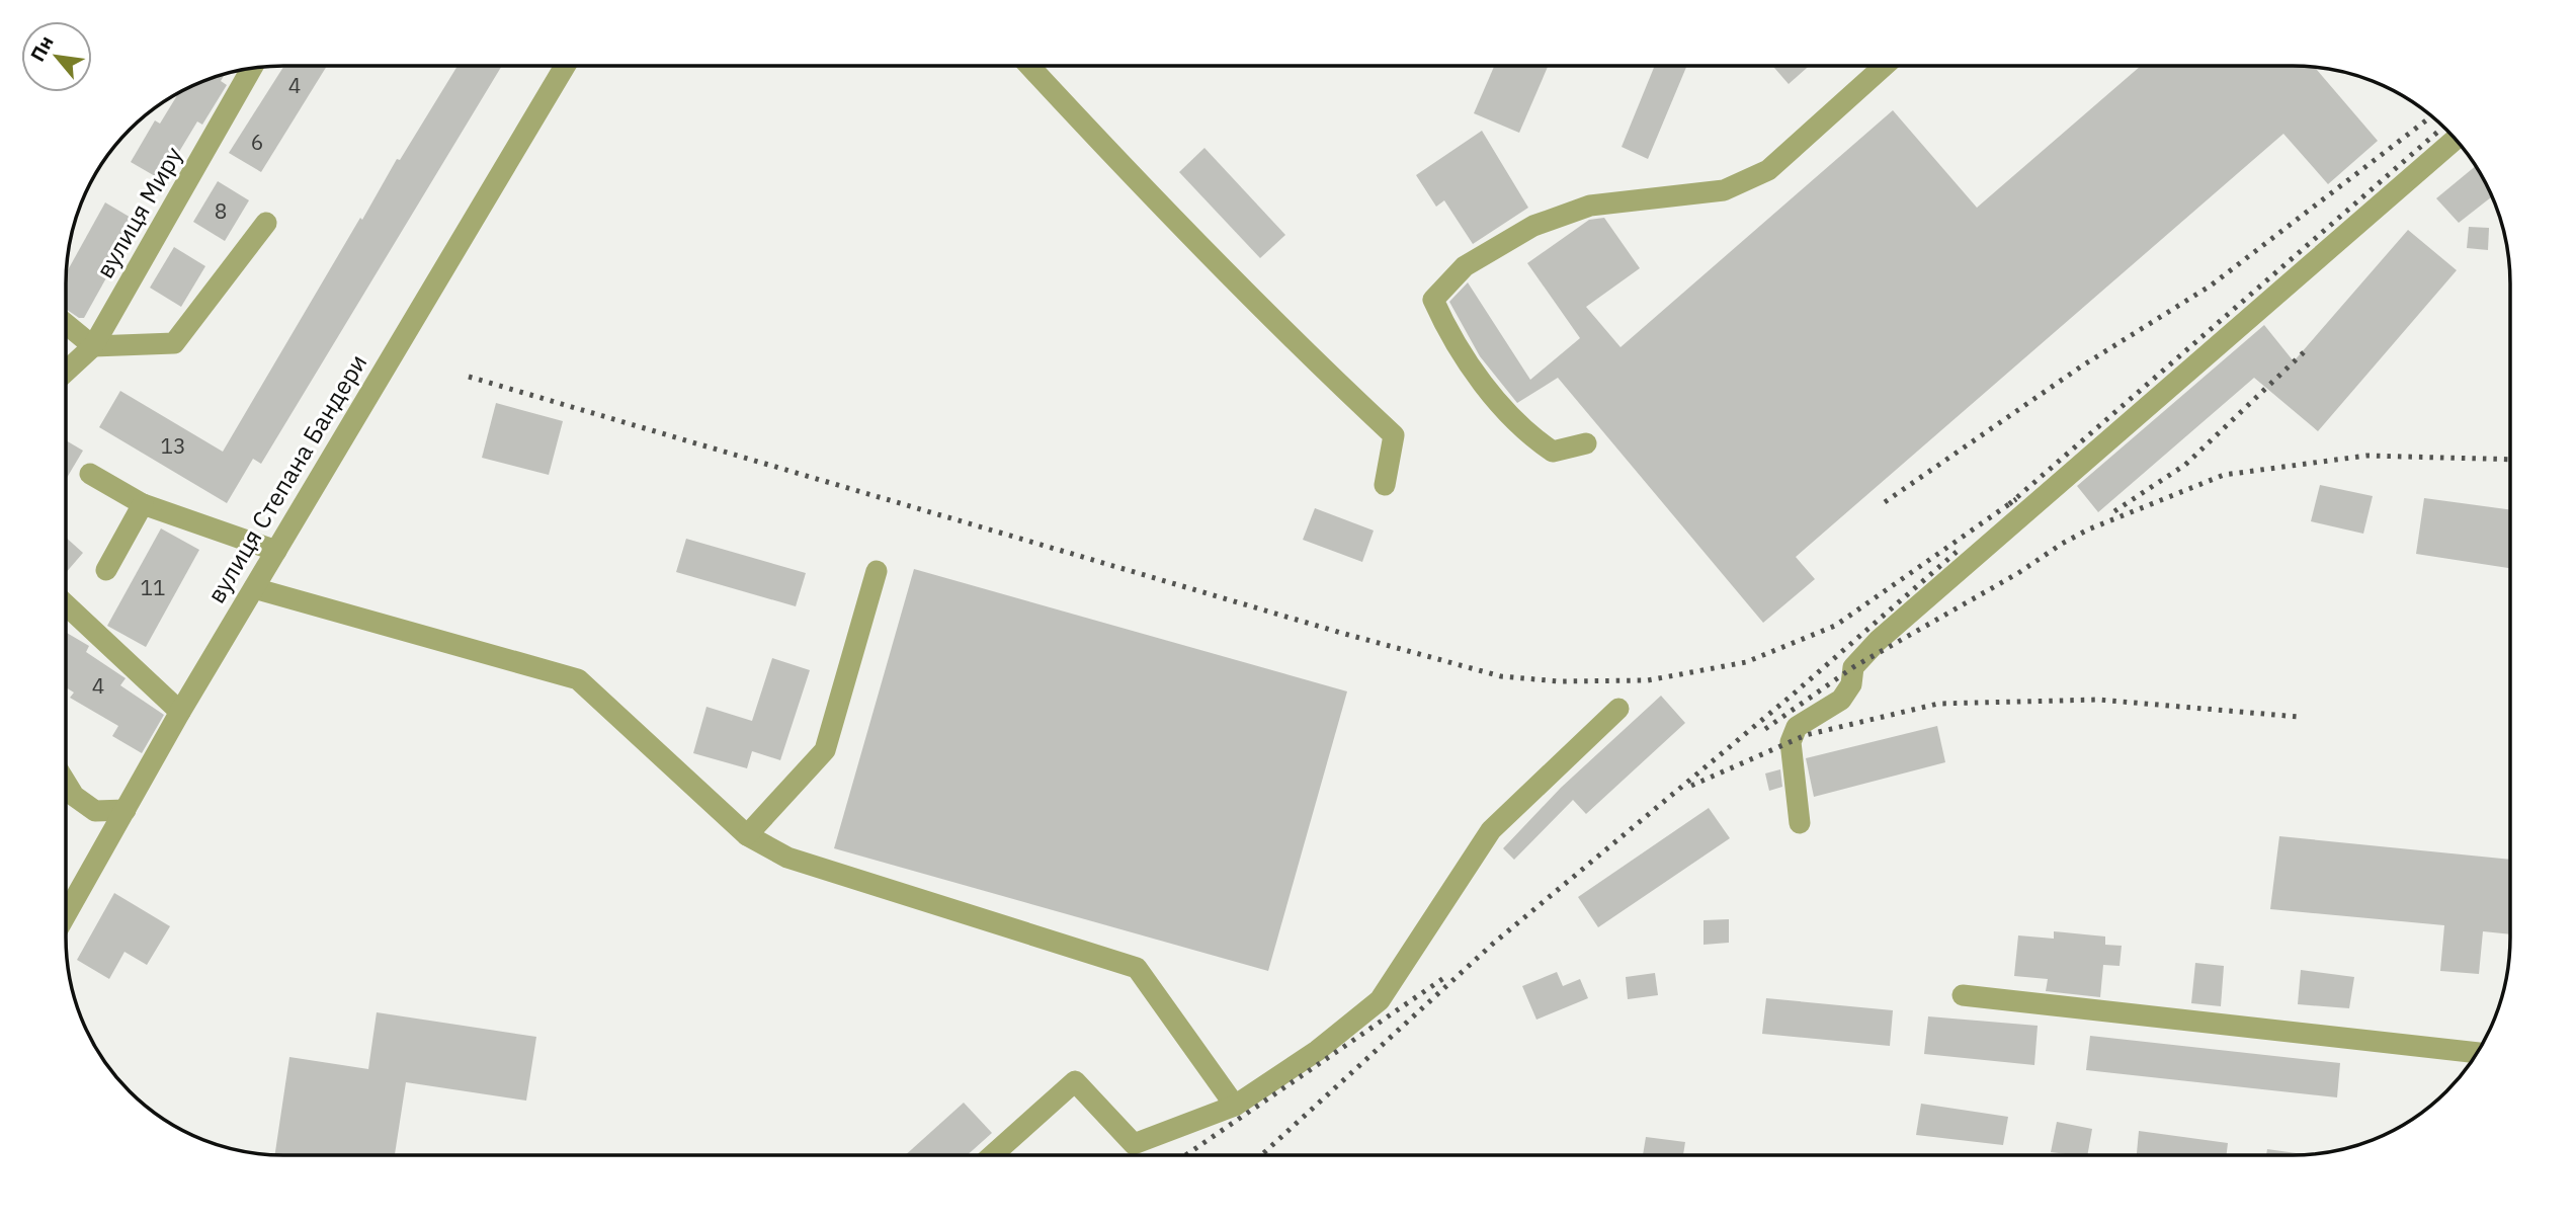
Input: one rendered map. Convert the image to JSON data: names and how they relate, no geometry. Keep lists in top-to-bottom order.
{
  "streets": {
    "street": ["вулиця Миру", "вулиця Степана Бандери"]
  },
  "house_numbers": [
    "4",
    "6",
    "8",
    "13",
    "11",
    "4"
  ],
  "north": "top left"
}
